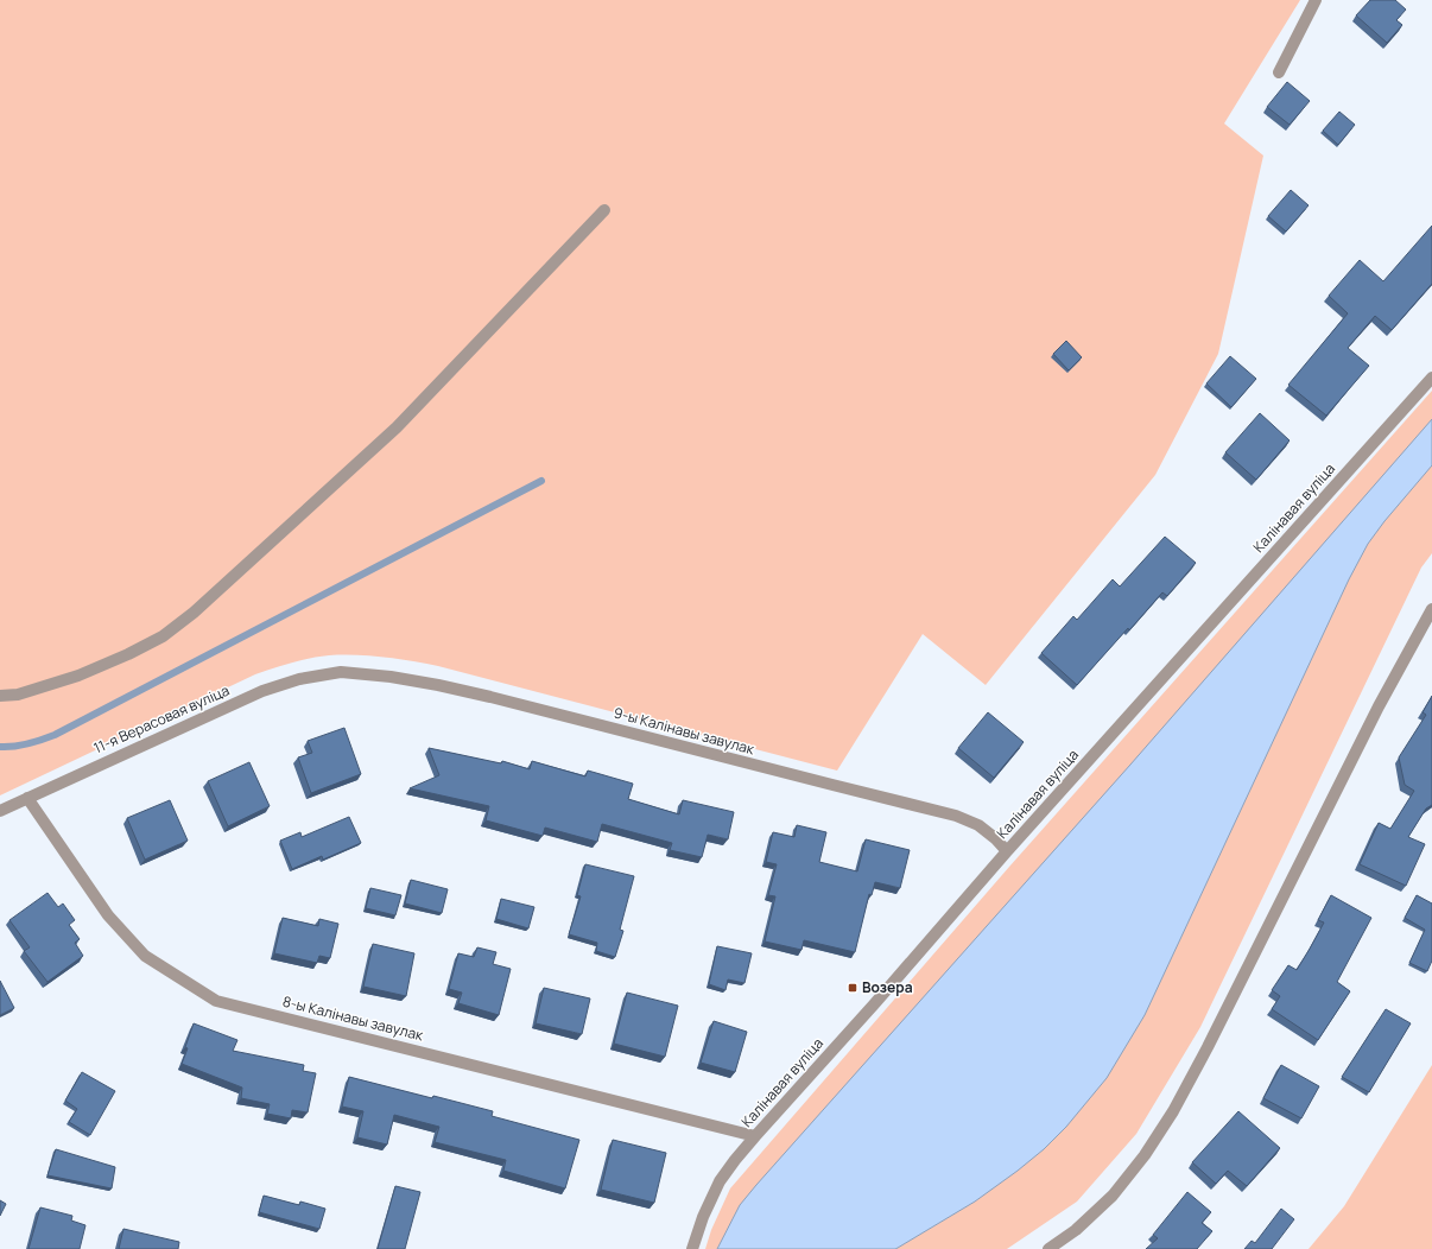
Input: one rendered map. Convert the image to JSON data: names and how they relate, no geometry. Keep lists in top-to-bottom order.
{
  "streets": {
    "street": [
      "Калінавая вуліца",
      "11-я Верасовая вуліца",
      "9-ы Калінавы завулак",
      "8-ы Калінавы завулак"
    ]
  },
  "crossings": [
    ["Калінавая вуліца", "9-ы Калінавы завулак"],
    ["Калінавая вуліца", "8-ы Калінавы завулак"],
    ["11-я Верасовая вуліца", "9-ы Калінавы завулак"],
    ["11-я Верасовая вуліца", "8-ы Калінавы завулак"]
  ],
  "places": {
    "transit": ["Возера"]
  }
}
